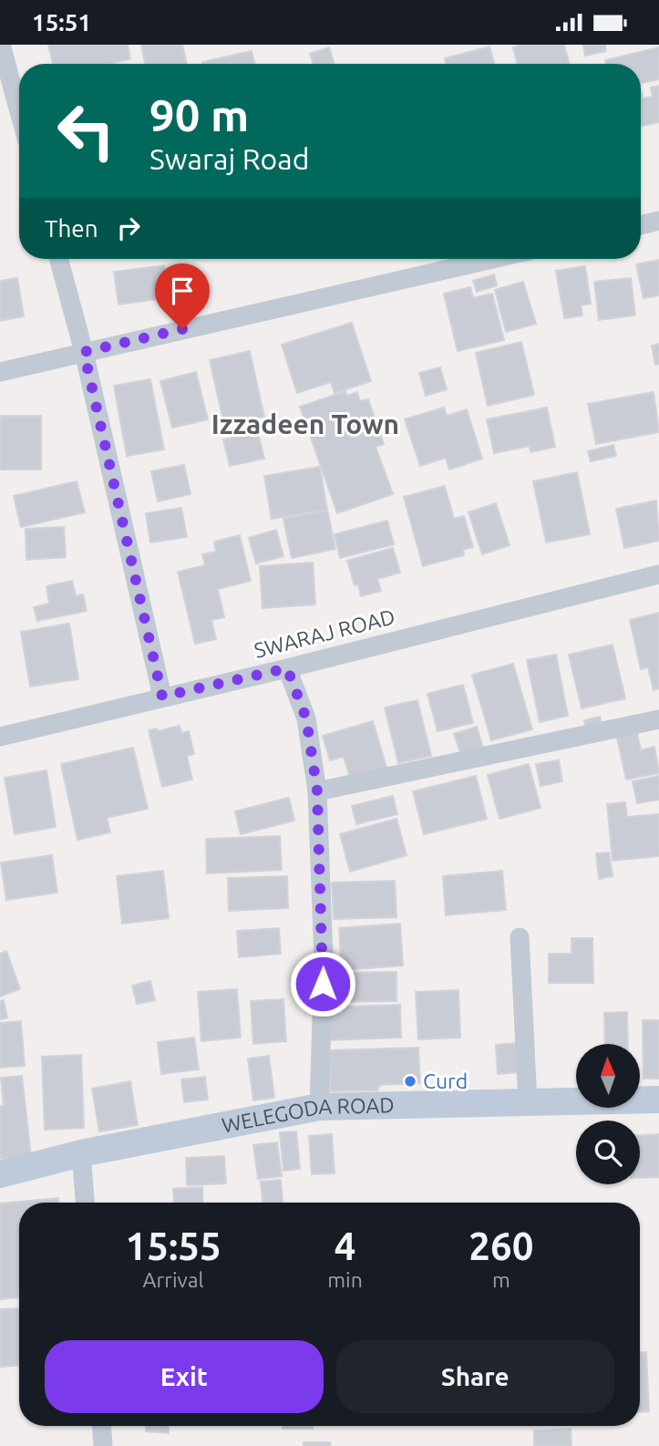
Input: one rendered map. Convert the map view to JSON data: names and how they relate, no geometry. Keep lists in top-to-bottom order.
{
  "streets": {
    "street": ["SWARAJ ROAD", "WELEGODA ROAD"]
  },
  "districts": ["Izzadeen Town"],
  "places": ["Curd"],
  "north": "top",
  "page": {
    "status": "15:51",
    "turn": ["90 m", "Swaraj Road"],
    "then": "Then",
    "eta": [
      "15:55",
      "Arrival",
      "4",
      "min",
      "260",
      "m"
    ],
    "buttons": ["Exit", "Share"]
  }
}
